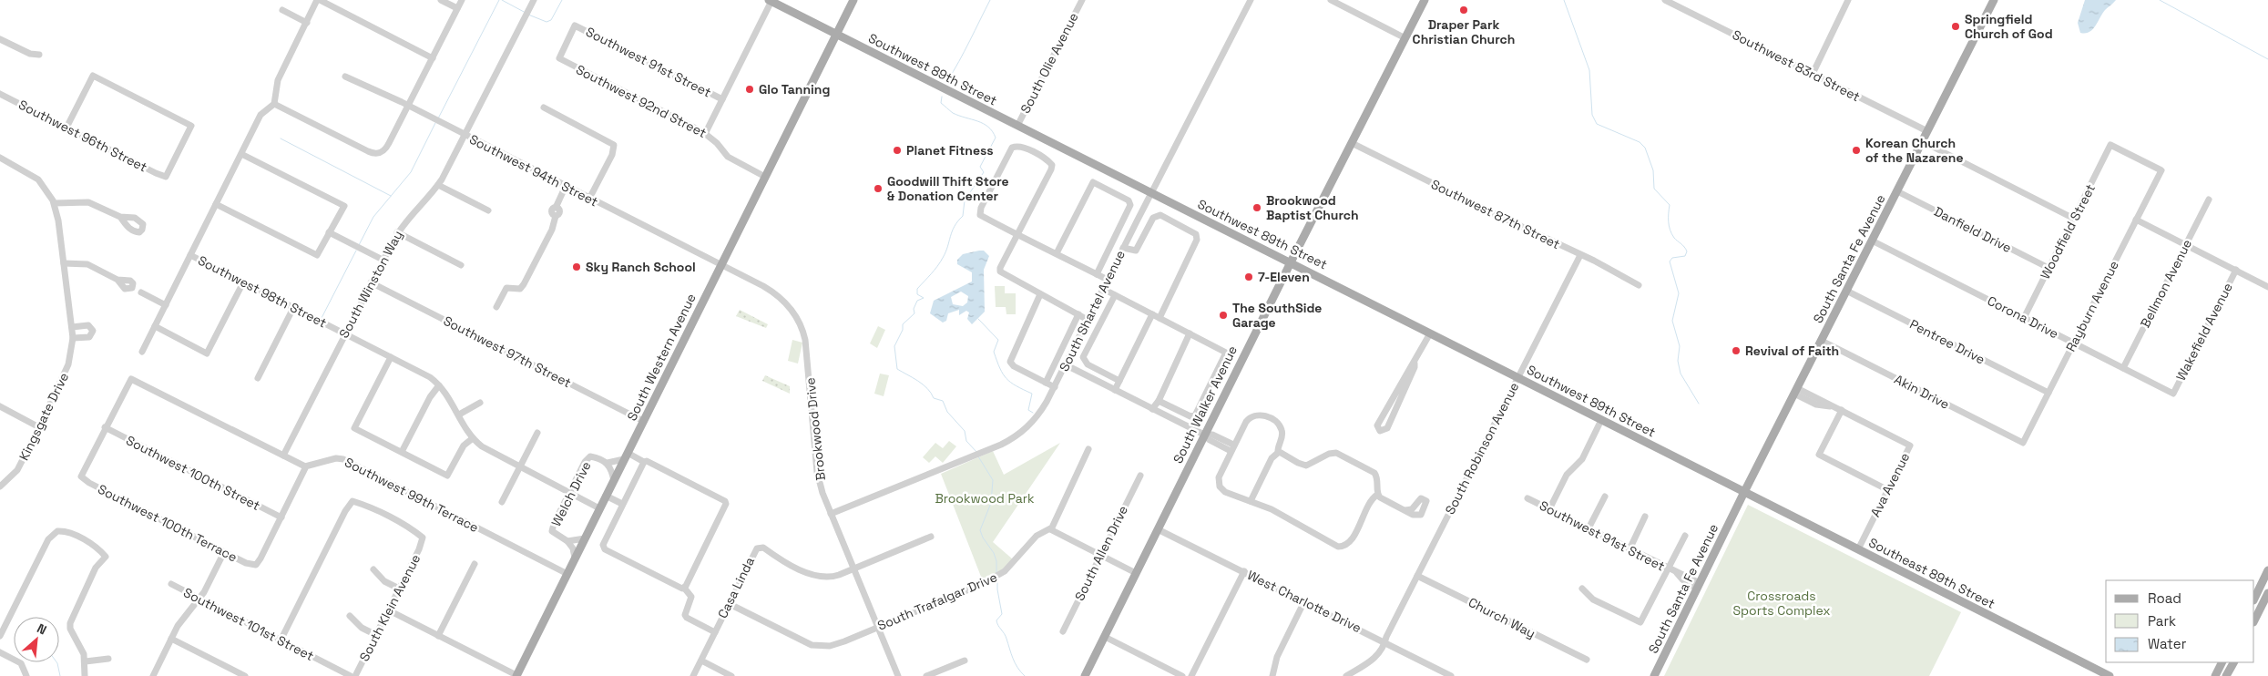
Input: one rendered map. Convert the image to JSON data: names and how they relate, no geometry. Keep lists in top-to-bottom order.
{
  "streets": {
    "main road": [
      "Southwest 89th Street",
      "South Santa Fe Avenue",
      "South Western Avenue",
      "South Walker Avenue",
      "Southeast 89th Street"
    ],
    "street": [
      "Southwest 91st Street",
      "South Olie Avenue",
      "Southwest 83rd Street",
      "Southwest 92nd Street",
      "Southwest 96th Street",
      "Southwest 94th Street",
      "Southwest 87th Street",
      "Danfield Drive",
      "Woodfield Street",
      "Bellmon Avenue",
      "South Winston Way",
      "Southwest 98th Street",
      "Rayburn Avenue",
      "South Shartel Avenue",
      "Corona Drive",
      "Wakefield Avenue",
      "Pentree Drive",
      "Southwest 97th Street",
      "Akin Drive",
      "Kingsgate Drive",
      "Brookwood Drive",
      "South Robinson Avenue",
      "Southwest 100th Street",
      "Ava Avenue",
      "Welch Drive",
      "Southwest 99th Terrace",
      "Southwest 100th Terrace",
      "South Allen Drive",
      "Casa Linda",
      "South Trafalgar Drive",
      "West Charlotte Drive",
      "South Klein Avenue",
      "Church Way",
      "Southwest 101st Street"
    ]
  },
  "crossings": [
    ["Southwest 91st Street", "Southwest 92nd Street"],
    ["Southwest 91st Street", "South Santa Fe Avenue"],
    ["South Olie Avenue", "Southwest 89th Street"],
    ["Southwest 83rd Street", "South Santa Fe Avenue"],
    ["Southwest 89th Street", "South Santa Fe Avenue"],
    ["Southwest 89th Street", "South Shartel Avenue"],
    ["Southwest 89th Street", "South Western Avenue"],
    ["Southwest 89th Street", "South Walker Avenue"],
    ["Southwest 89th Street", "South Robinson Avenue"],
    ["Southwest 89th Street", "Southeast 89th Street"],
    ["Southwest 92nd Street", "South Western Avenue"],
    ["Southwest 94th Street", "South Winston Way"],
    ["Southwest 94th Street", "South Western Avenue"],
    ["Southwest 94th Street", "Brookwood Drive"],
    ["Southwest 87th Street", "South Walker Avenue"],
    ["Southwest 87th Street", "South Robinson Avenue"],
    ["Danfield Drive", "Woodfield Street"],
    ["Danfield Drive", "South Santa Fe Avenue"],
    ["Woodfield Street", "Rayburn Avenue"],
    ["Woodfield Street", "Corona Drive"],
    ["South Santa Fe Avenue", "Corona Drive"],
    ["South Santa Fe Avenue", "Pentree Drive"],
    ["South Santa Fe Avenue", "Akin Drive"],
    ["South Santa Fe Avenue", "Southeast 89th Street"],
    ["Bellmon Avenue", "Corona Drive"],
    ["South Winston Way", "Southwest 98th Street"],
    ["South Winston Way", "Southwest 97th Street"],
    ["Southwest 98th Street", "South Western Avenue"],
    ["Southwest 98th Street", "Welch Drive"],
    ["Rayburn Avenue", "Corona Drive"],
    ["Rayburn Avenue", "Pentree Drive"],
    ["Rayburn Avenue", "Akin Drive"],
    ["South Shartel Avenue", "Brookwood Drive"],
    ["Corona Drive", "Wakefield Avenue"],
    ["Southwest 97th Street", "South Western Avenue"],
    ["South Western Avenue", "Brookwood Drive"],
    ["South Western Avenue", "Welch Drive"],
    ["South Western Avenue", "Southwest 99th Terrace"],
    ["South Walker Avenue", "West Charlotte Drive"],
    ["Brookwood Drive", "Casa Linda"],
    ["Brookwood Drive", "South Trafalgar Drive"],
    ["South Robinson Avenue", "West Charlotte Drive"],
    ["South Robinson Avenue", "Church Way"],
    ["Southwest 100th Street", "Southwest 100th Terrace"],
    ["Ava Avenue", "Southeast 89th Street"],
    ["Casa Linda", "South Trafalgar Drive"],
    ["South Klein Avenue", "Southwest 101st Street"]
  ],
  "parks": ["Brookwood Park", "Crossroads Sports Complex"],
  "places": [
    "Draper Park Christian Church",
    "Springfield Church of God",
    "Glo Tanning",
    "Planet Fitness",
    "Korean Church of the Nazarene",
    "Goodwill Thift Store & Donation Center",
    "Brookwood Baptist Church",
    "Sky Ranch School",
    "7-Eleven",
    "The SouthSide Garage",
    "Revival of Faith"
  ],
  "legend": ["Road", "Park", "Water"],
  "north": "top right"
}
